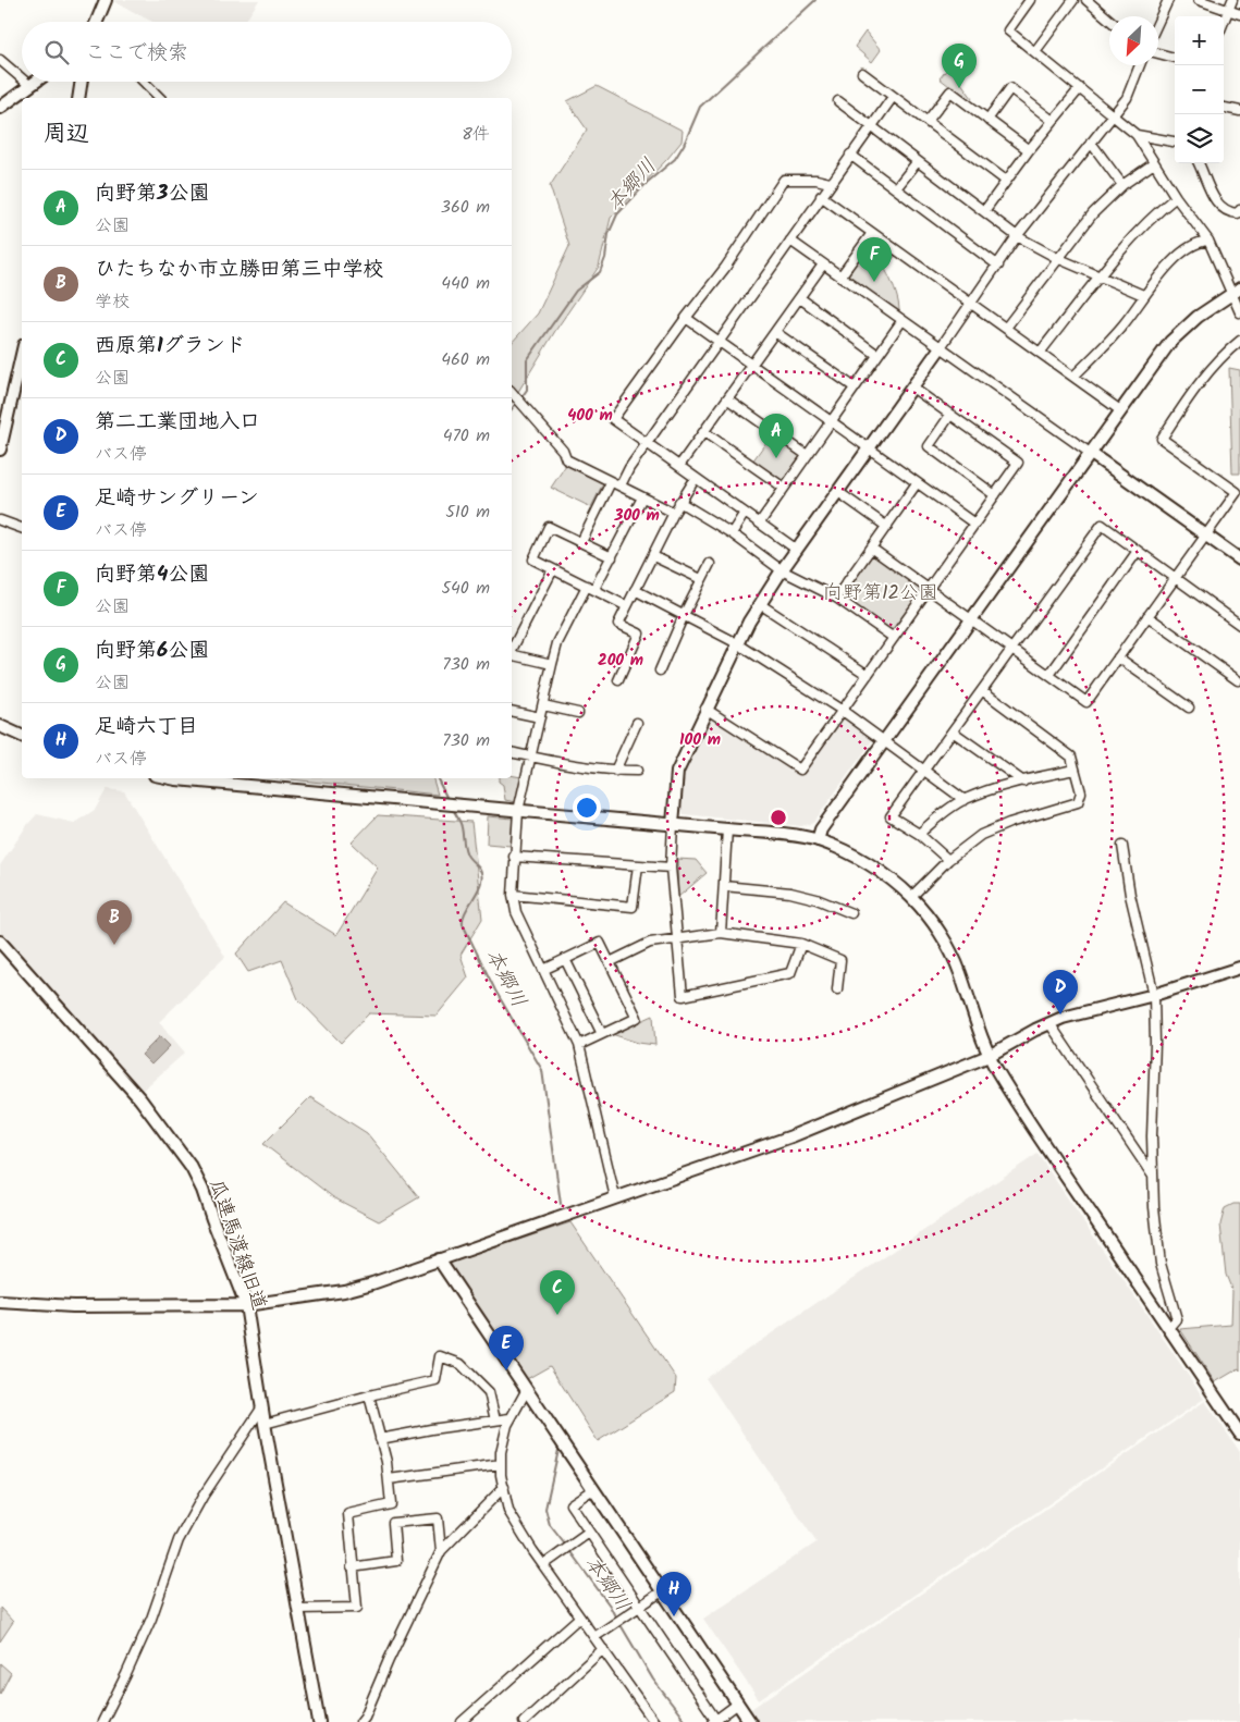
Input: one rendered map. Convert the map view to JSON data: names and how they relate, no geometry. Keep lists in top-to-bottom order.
{
  "streets": {
    "street": ["瓜連馬渡線旧道"]
  },
  "water": ["本郷川"],
  "parks": ["向野第12公園"],
  "north": "bottom left",
  "page": {
    "map_buttons": ["+", "−"],
    "search": "ここで検索",
    "pins": [
      "G",
      "F",
      "A",
      "B",
      "D",
      "C",
      "E",
      "H"
    ],
    "heading": ["周辺", "8件"],
    "list": [
      {
        "mark": "A",
        "name": "向野第3公園",
        "note": "公園",
        "value": "360 m"
      },
      {
        "mark": "B",
        "name": "ひたちなか市立勝田第三中学校",
        "note": "学校",
        "value": "440 m"
      },
      {
        "mark": "C",
        "name": "西原第1グランド",
        "note": "公園",
        "value": "460 m"
      },
      {
        "mark": "D",
        "name": "第二工業団地入口",
        "note": "バス停",
        "value": "470 m"
      },
      {
        "mark": "E",
        "name": "足崎サングリーン",
        "note": "バス停",
        "value": "510 m"
      },
      {
        "mark": "F",
        "name": "向野第4公園",
        "note": "公園",
        "value": "540 m"
      },
      {
        "mark": "G",
        "name": "向野第6公園",
        "note": "公園",
        "value": "730 m"
      },
      {
        "mark": "H",
        "name": "足崎六丁目",
        "note": "バス停",
        "value": "730 m"
      }
    ]
  },
  "rings": [
    "400 m",
    "300 m",
    "200 m",
    "100 m"
  ]
}
